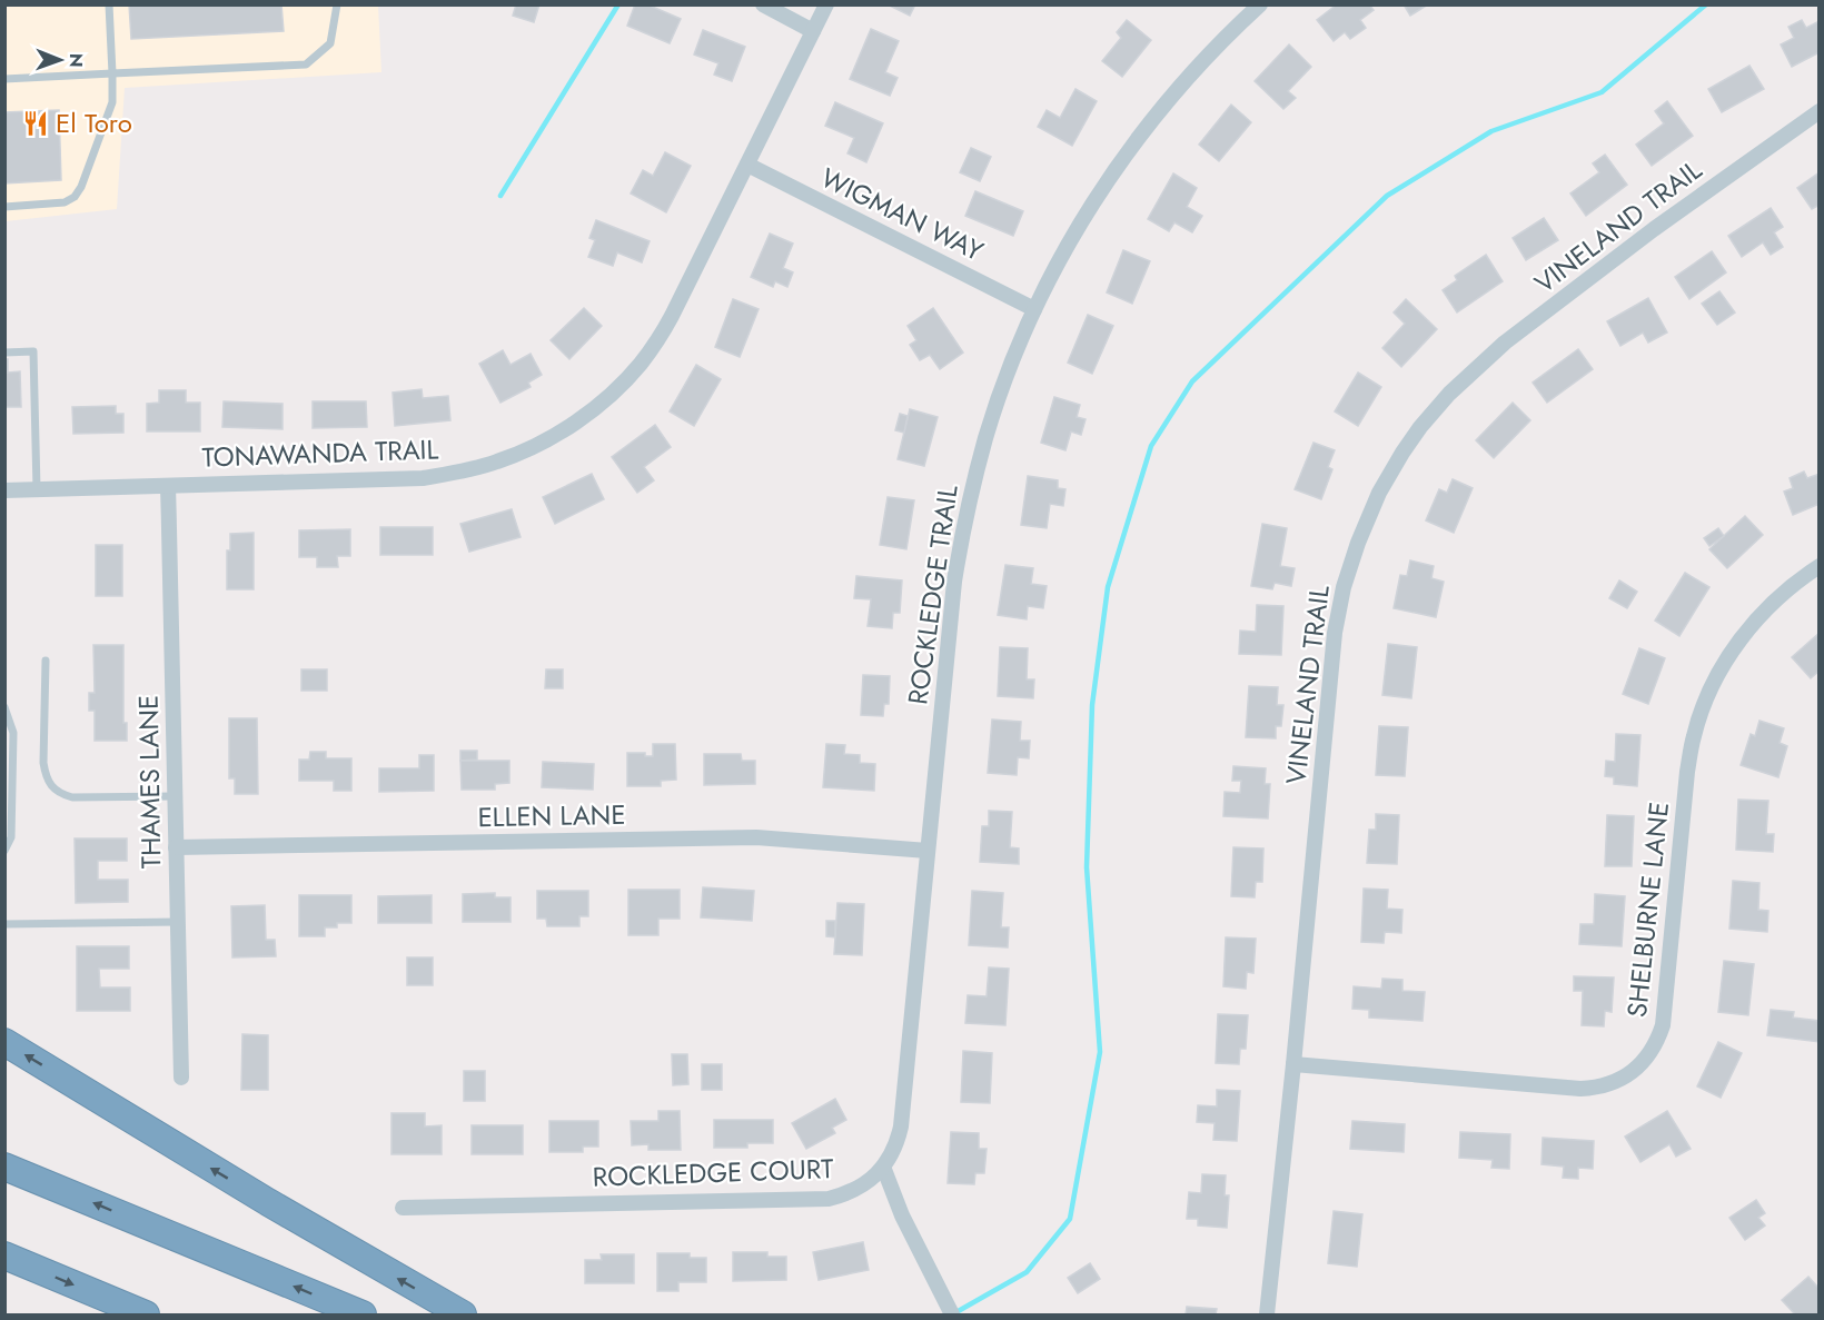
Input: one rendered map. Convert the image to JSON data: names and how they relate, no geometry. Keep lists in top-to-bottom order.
{
  "streets": {
    "street": [
      "WIGMAN WAY",
      "VINELAND TRAIL",
      "TONAWANDA TRAIL",
      "ROCKLEDGE TRAIL",
      "THAMES LANE",
      "ELLEN LANE",
      "SHELBURNE LANE",
      "ROCKLEDGE COURT"
    ]
  },
  "crossings": [
    ["WIGMAN WAY", "TONAWANDA TRAIL"],
    ["WIGMAN WAY", "ROCKLEDGE TRAIL"],
    ["VINELAND TRAIL", "SHELBURNE LANE"],
    ["TONAWANDA TRAIL", "THAMES LANE"],
    ["ROCKLEDGE TRAIL", "ELLEN LANE"],
    ["ROCKLEDGE TRAIL", "ROCKLEDGE COURT"],
    ["THAMES LANE", "ELLEN LANE"]
  ],
  "places": {
    "restaurant": ["El Toro"]
  },
  "north": "right"
}
